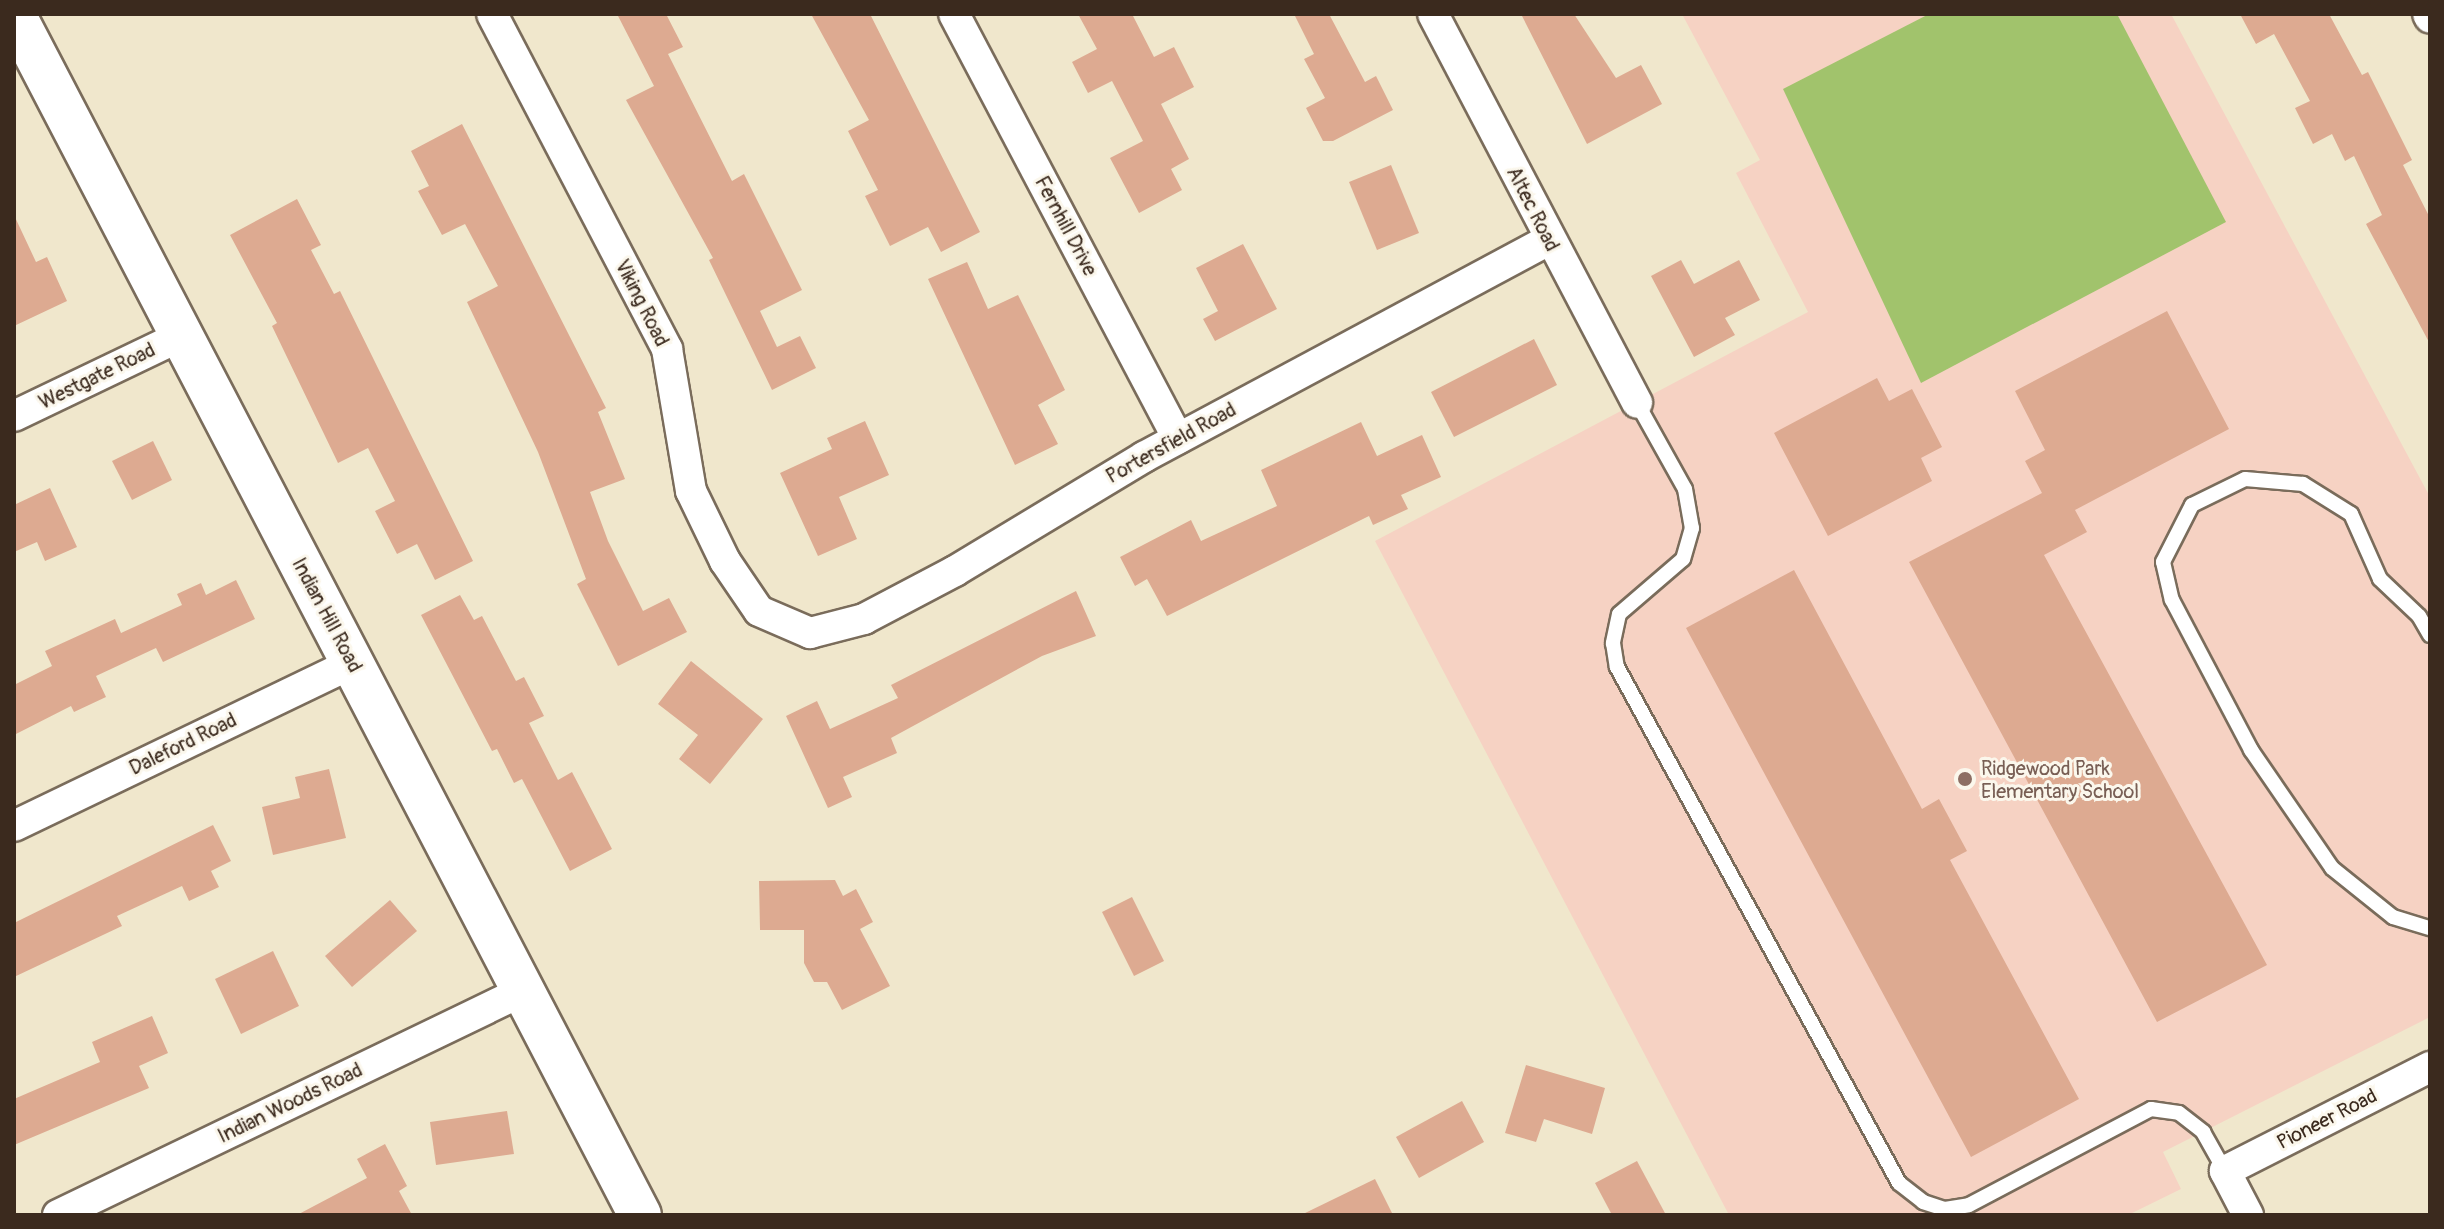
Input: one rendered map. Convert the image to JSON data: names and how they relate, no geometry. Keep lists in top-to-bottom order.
{
  "streets": {
    "street": [
      "Altec Road",
      "Fernhill Drive",
      "Viking Road",
      "Westgate Road",
      "Portersfield Road",
      "Indian Hill Road",
      "Daleford Road",
      "Indian Woods Road",
      "Pioneer Road"
    ]
  },
  "crossings": [
    ["Altec Road", "Portersfield Road"],
    ["Fernhill Drive", "Portersfield Road"],
    ["Viking Road", "Portersfield Road"],
    ["Westgate Road", "Indian Hill Road"],
    ["Indian Hill Road", "Daleford Road"],
    ["Indian Hill Road", "Indian Woods Road"]
  ],
  "places": ["Ridgewood Park Elementary School"]
}
